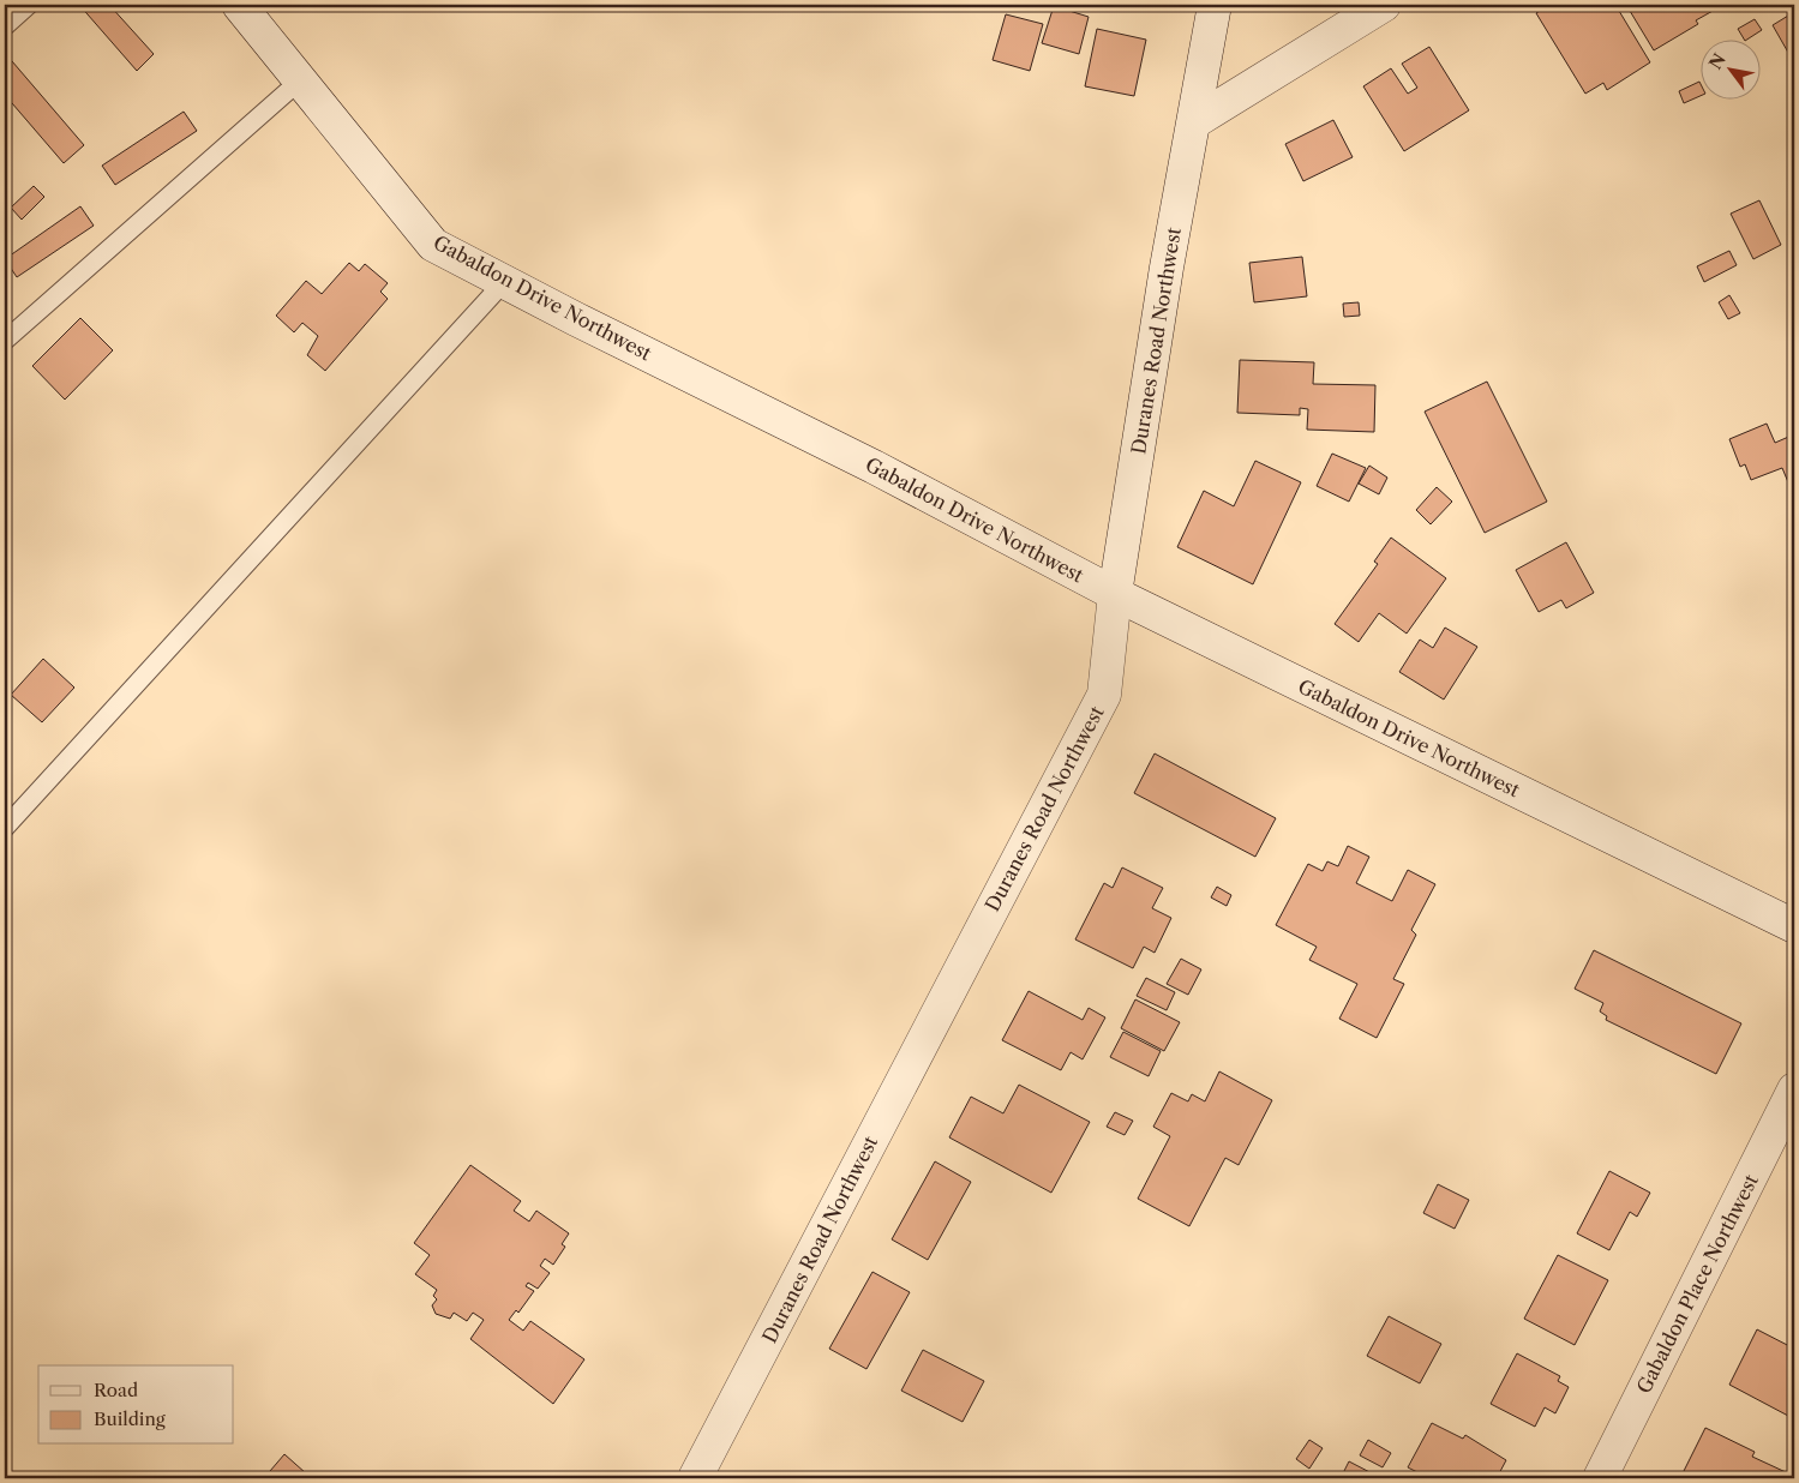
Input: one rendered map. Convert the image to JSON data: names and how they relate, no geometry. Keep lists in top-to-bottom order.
{
  "streets": {
    "street": ["Gabaldon Drive Northwest", "Duranes Road Northwest", "Gabaldon Place Northwest"]
  },
  "crossings": [
    ["Gabaldon Drive Northwest", "Duranes Road Northwest"]
  ],
  "legend": ["Road", "Building"],
  "north": "top left"
}
